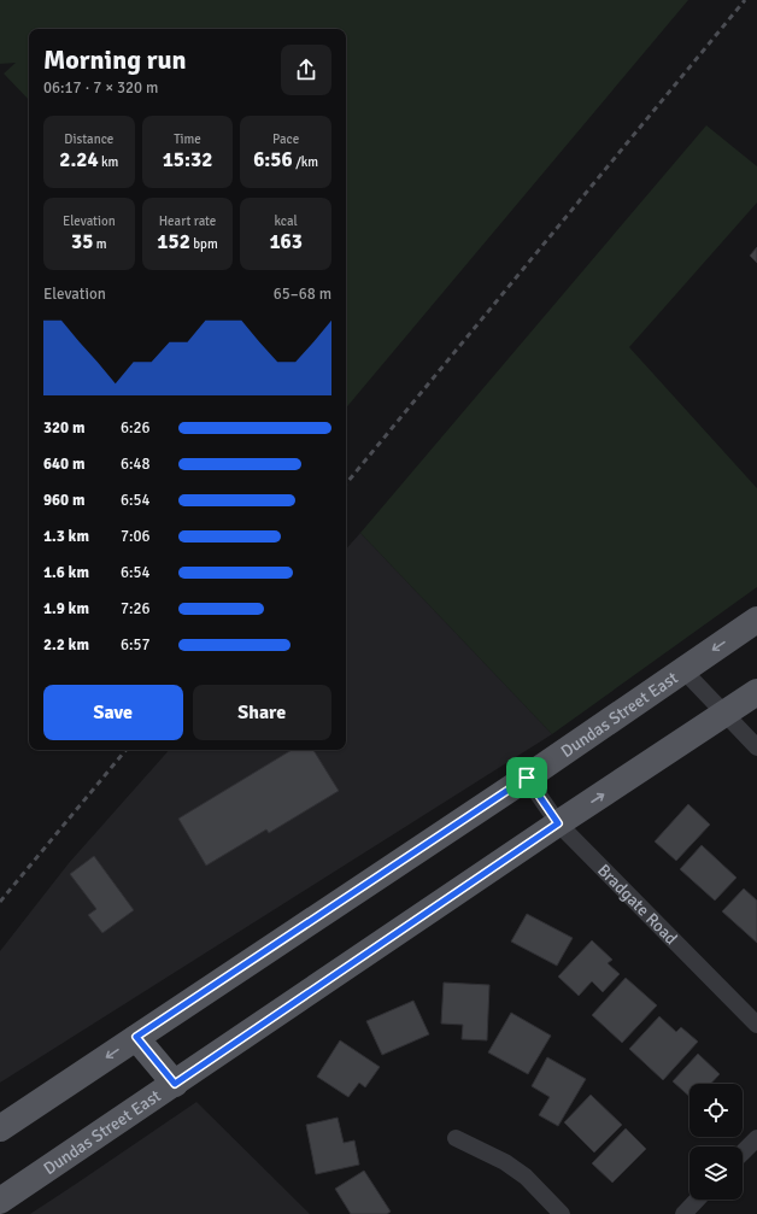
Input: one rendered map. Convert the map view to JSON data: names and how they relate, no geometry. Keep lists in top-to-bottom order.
{
  "streets": {
    "main road": ["Dundas Street East"],
    "street": ["Bradgate Road"]
  },
  "crossings": [
    ["Dundas Street East", "Bradgate Road"]
  ],
  "page": {
    "heading": ["Morning run", "06:17 · 7 × 320 m"],
    "stats": [
      ["Distance", "2.24 km"],
      ["Time", "15:32"],
      ["Pace", "6:56 /km"],
      ["Elevation", "35 m"],
      ["Heart rate", "152 bpm"],
      ["kcal", "163"]
    ],
    "chart": ["Elevation", "65–68 m"],
    "list": [
      {
        "name": "320 m",
        "note": "6:26"
      },
      {
        "name": "640 m",
        "note": "6:48"
      },
      {
        "name": "960 m",
        "note": "6:54"
      },
      {
        "name": "1.3 km",
        "note": "7:06"
      },
      {
        "name": "1.6 km",
        "note": "6:54"
      },
      {
        "name": "1.9 km",
        "note": "7:26"
      },
      {
        "name": "2.2 km",
        "note": "6:57"
      }
    ],
    "buttons": ["Save", "Share"]
  }
}
